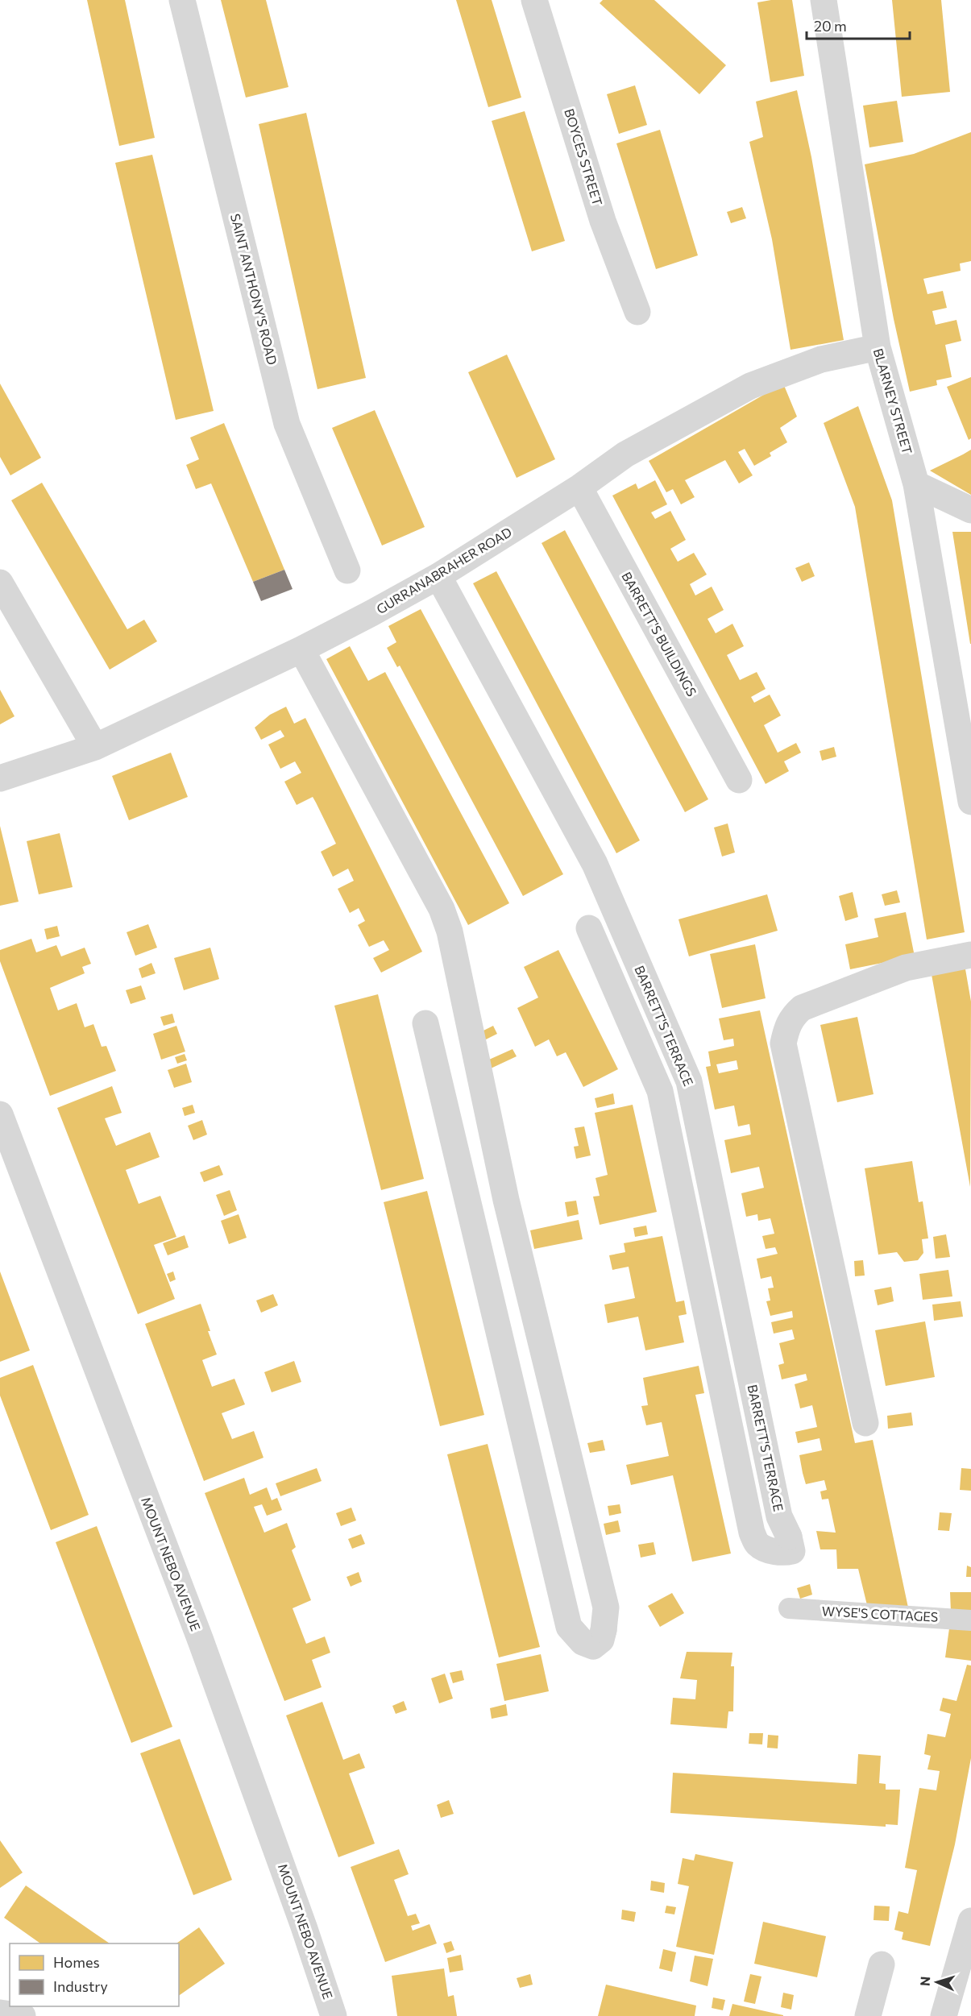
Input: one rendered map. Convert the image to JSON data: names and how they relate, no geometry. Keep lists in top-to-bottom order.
{
  "streets": {
    "street": [
      "BOYCES STREET",
      "SAINT ANTHONY'S ROAD",
      "BLARNEY STREET",
      "GURRANABRAHER ROAD",
      "BARRETT'S BUILDINGS",
      "BARRETT'S TERRACE",
      "MOUNT NEBO AVENUE"
    ],
    "lane": ["WYSE'S COTTAGES"]
  },
  "crossings": [
    ["BLARNEY STREET", "GURRANABRAHER ROAD"],
    ["GURRANABRAHER ROAD", "BARRETT'S BUILDINGS"],
    ["GURRANABRAHER ROAD", "BARRETT'S TERRACE"]
  ],
  "legend": ["Homes", "Industry"],
  "scale_bar": "20 m",
  "north": "left"
}
